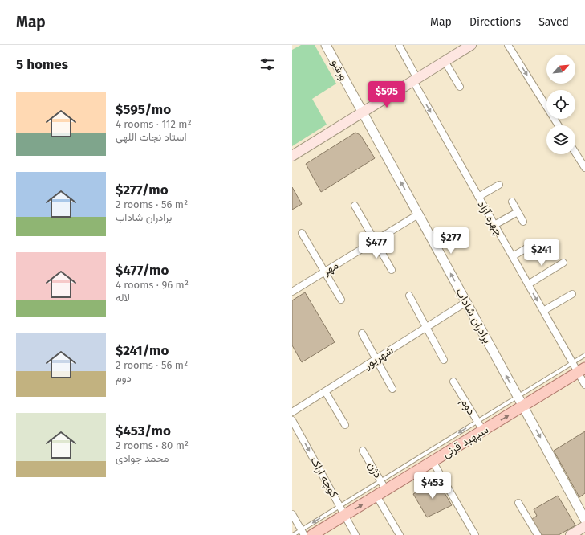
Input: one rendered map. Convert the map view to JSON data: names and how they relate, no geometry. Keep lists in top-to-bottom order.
{
  "streets": {
    "main road": ["سپهبد قرنی"],
    "street": [
      "ورشو",
      "چهره آزاد",
      "مهر",
      "برادران شاداب",
      "شهریور",
      "دوم",
      "دژن",
      "کوچه اراک"
    ]
  },
  "crossings": [
    ["ورشو", "برادران شاداب"],
    ["چهره آزاد", "سپهبد قرنی"],
    ["مهر", "برادران شاداب"],
    ["برادران شاداب", "شهریور"],
    ["برادران شاداب", "سپهبد قرنی"],
    ["دوم", "سپهبد قرنی"],
    ["سپهبد قرنی", "دژن"],
    ["سپهبد قرنی", "کوچه اراک"]
  ],
  "one_way": ["چهره آزاد"],
  "north": "top right",
  "page": {
    "header": "Map",
    "nav": ["Map", "Directions", "Saved"],
    "heading": "5 homes",
    "price": [
      "$595",
      "$277",
      "$477",
      "$241",
      "$453"
    ],
    "list": [
      {
        "name": "$595/mo",
        "note": "4 rooms · 112 m² · استاد نجات اللهی"
      },
      {
        "name": "$277/mo",
        "note": "2 rooms · 56 m² · برادران شاداب"
      },
      {
        "name": "$477/mo",
        "note": "4 rooms · 96 m² · لاله"
      },
      {
        "name": "$241/mo",
        "note": "2 rooms · 56 m² · دوم"
      },
      {
        "name": "$453/mo",
        "note": "2 rooms · 80 m² · محمد جوادی"
      }
    ]
  }
}
